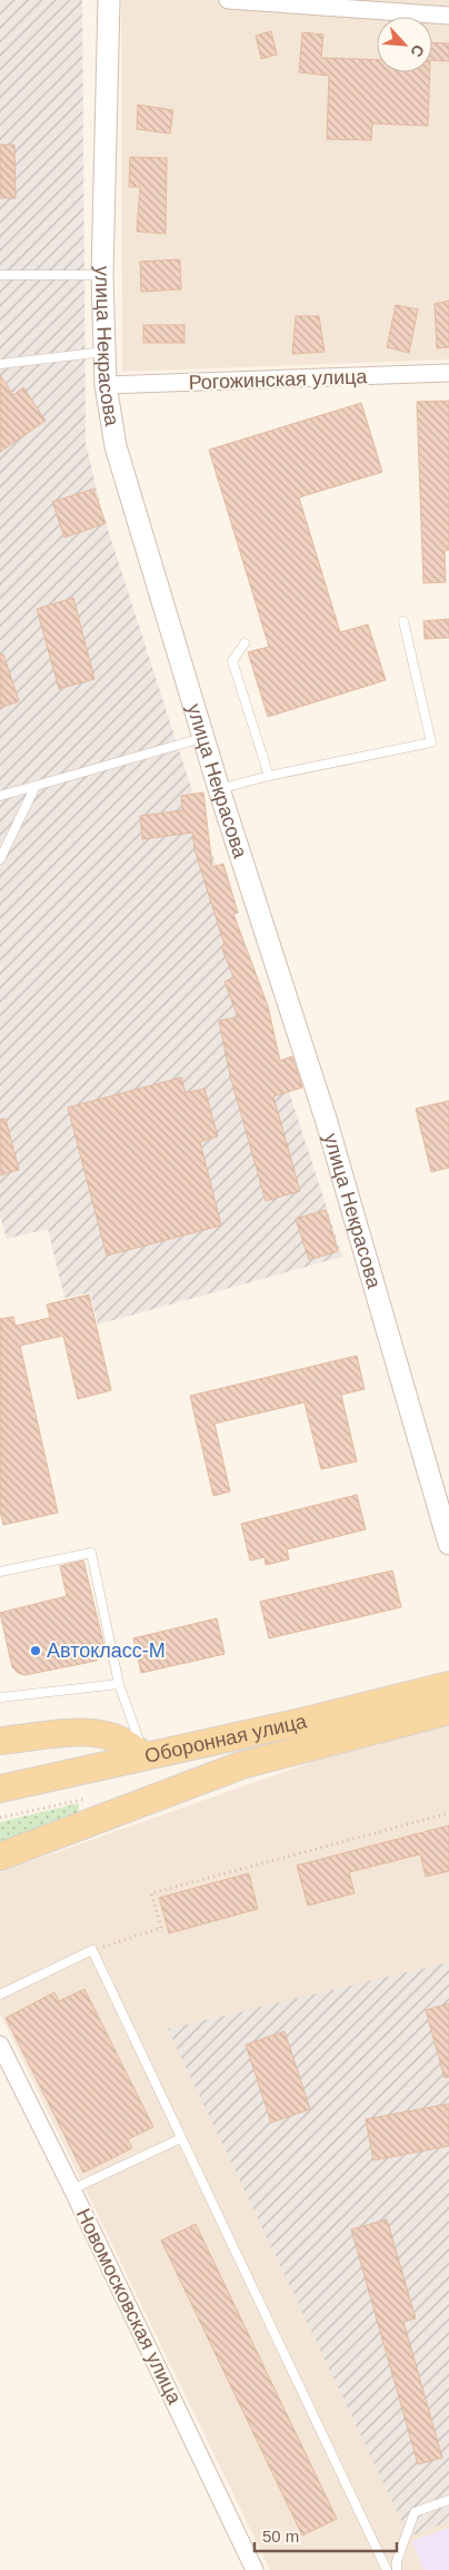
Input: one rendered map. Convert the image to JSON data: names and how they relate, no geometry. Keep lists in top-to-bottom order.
{
  "streets": {
    "main road": ["Оборонная улица"],
    "street": ["улица Некрасова", "Рогожинская улица", "Новомосковская улица"]
  },
  "crossings": [
    ["улица Некрасова", "Рогожинская улица"]
  ],
  "places": ["Автокласс-М"],
  "scale_bar": "50 m",
  "north": "bottom right"
}
